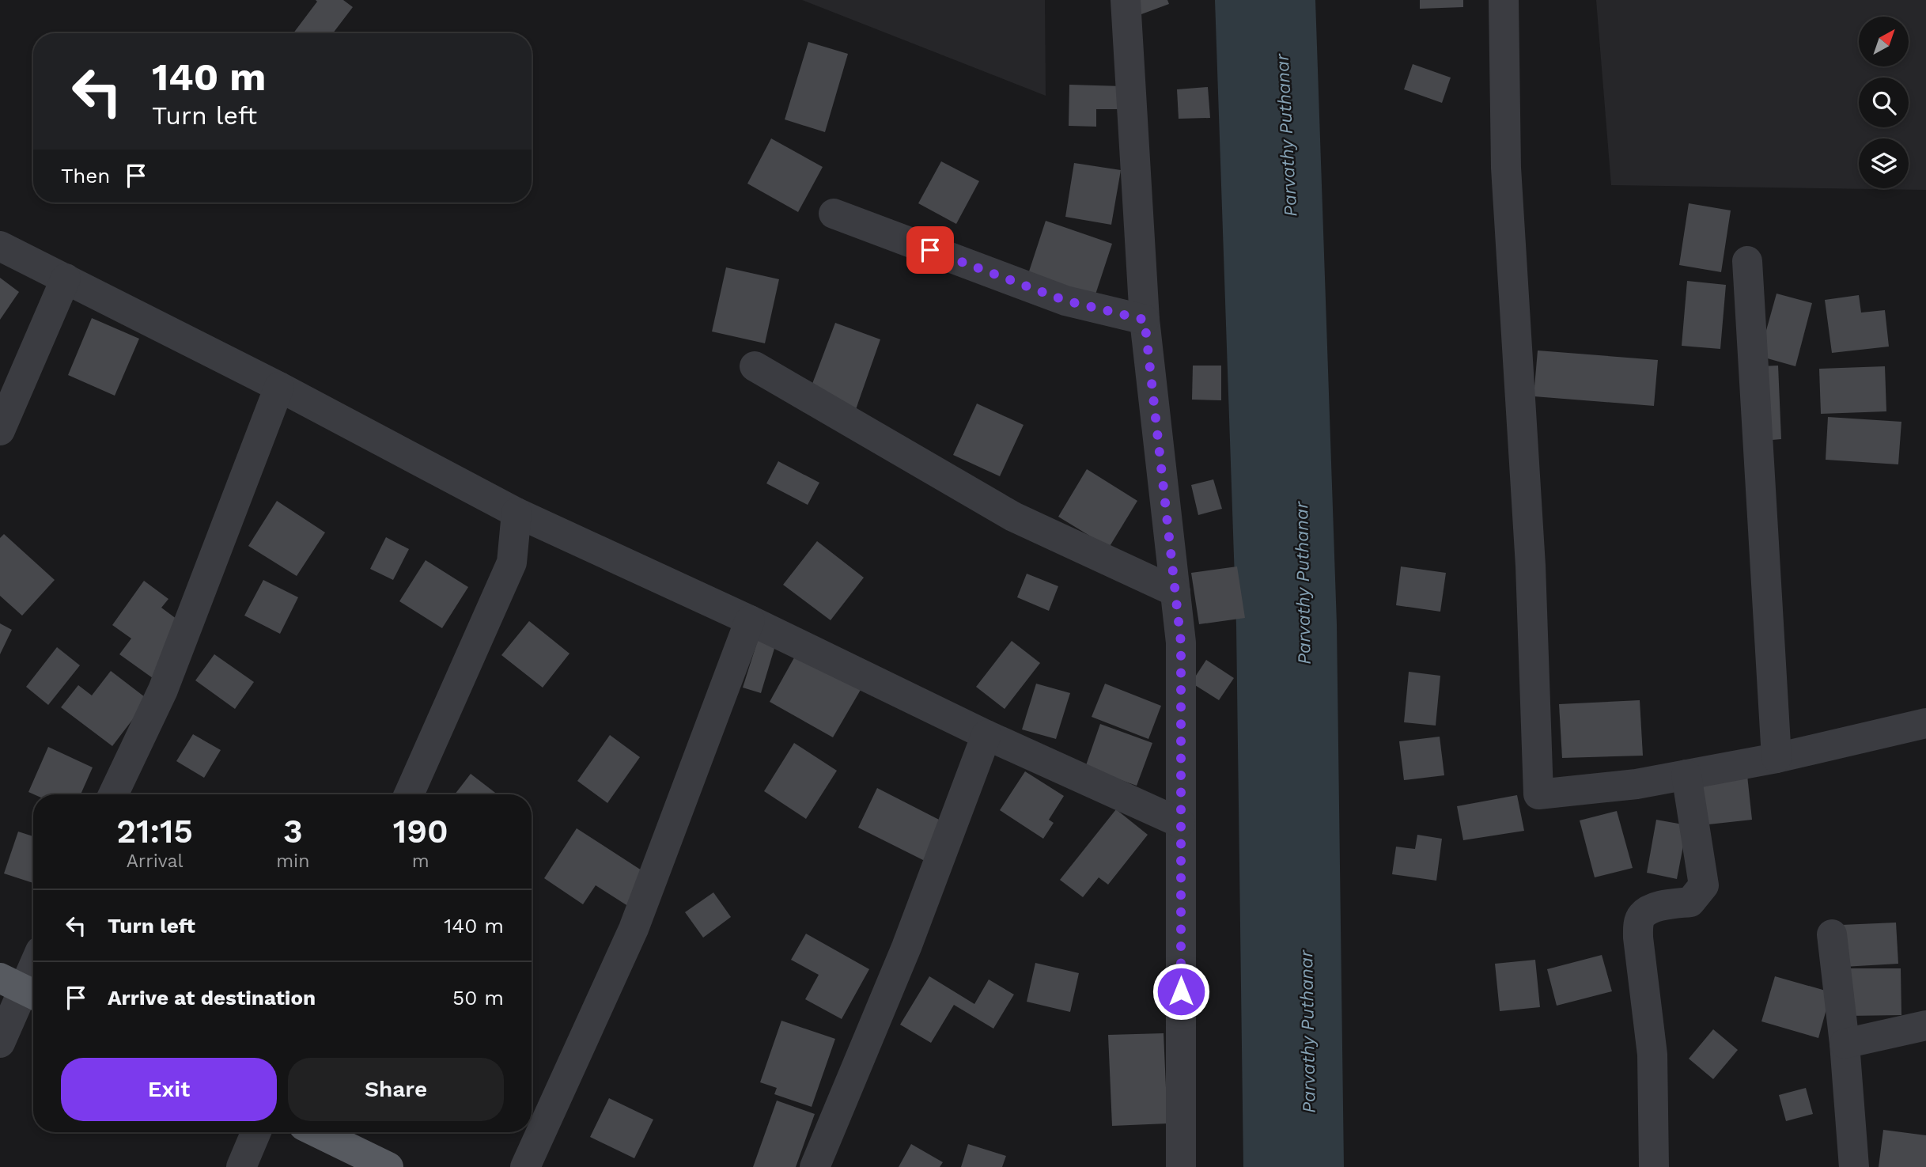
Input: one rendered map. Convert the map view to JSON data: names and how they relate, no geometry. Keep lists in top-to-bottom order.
{
  "water": ["Parvathy Puthanar"],
  "north": "top right",
  "page": {
    "turn": ["140 m", "Turn left"],
    "then": "Then",
    "eta": [
      "21:15",
      "Arrival",
      "3",
      "min",
      "190",
      "m"
    ],
    "list": [
      {
        "name": "Turn left",
        "value": "140 m"
      },
      {
        "name": "Arrive at destination",
        "value": "50 m"
      }
    ],
    "buttons": ["Exit", "Share"]
  }
}
